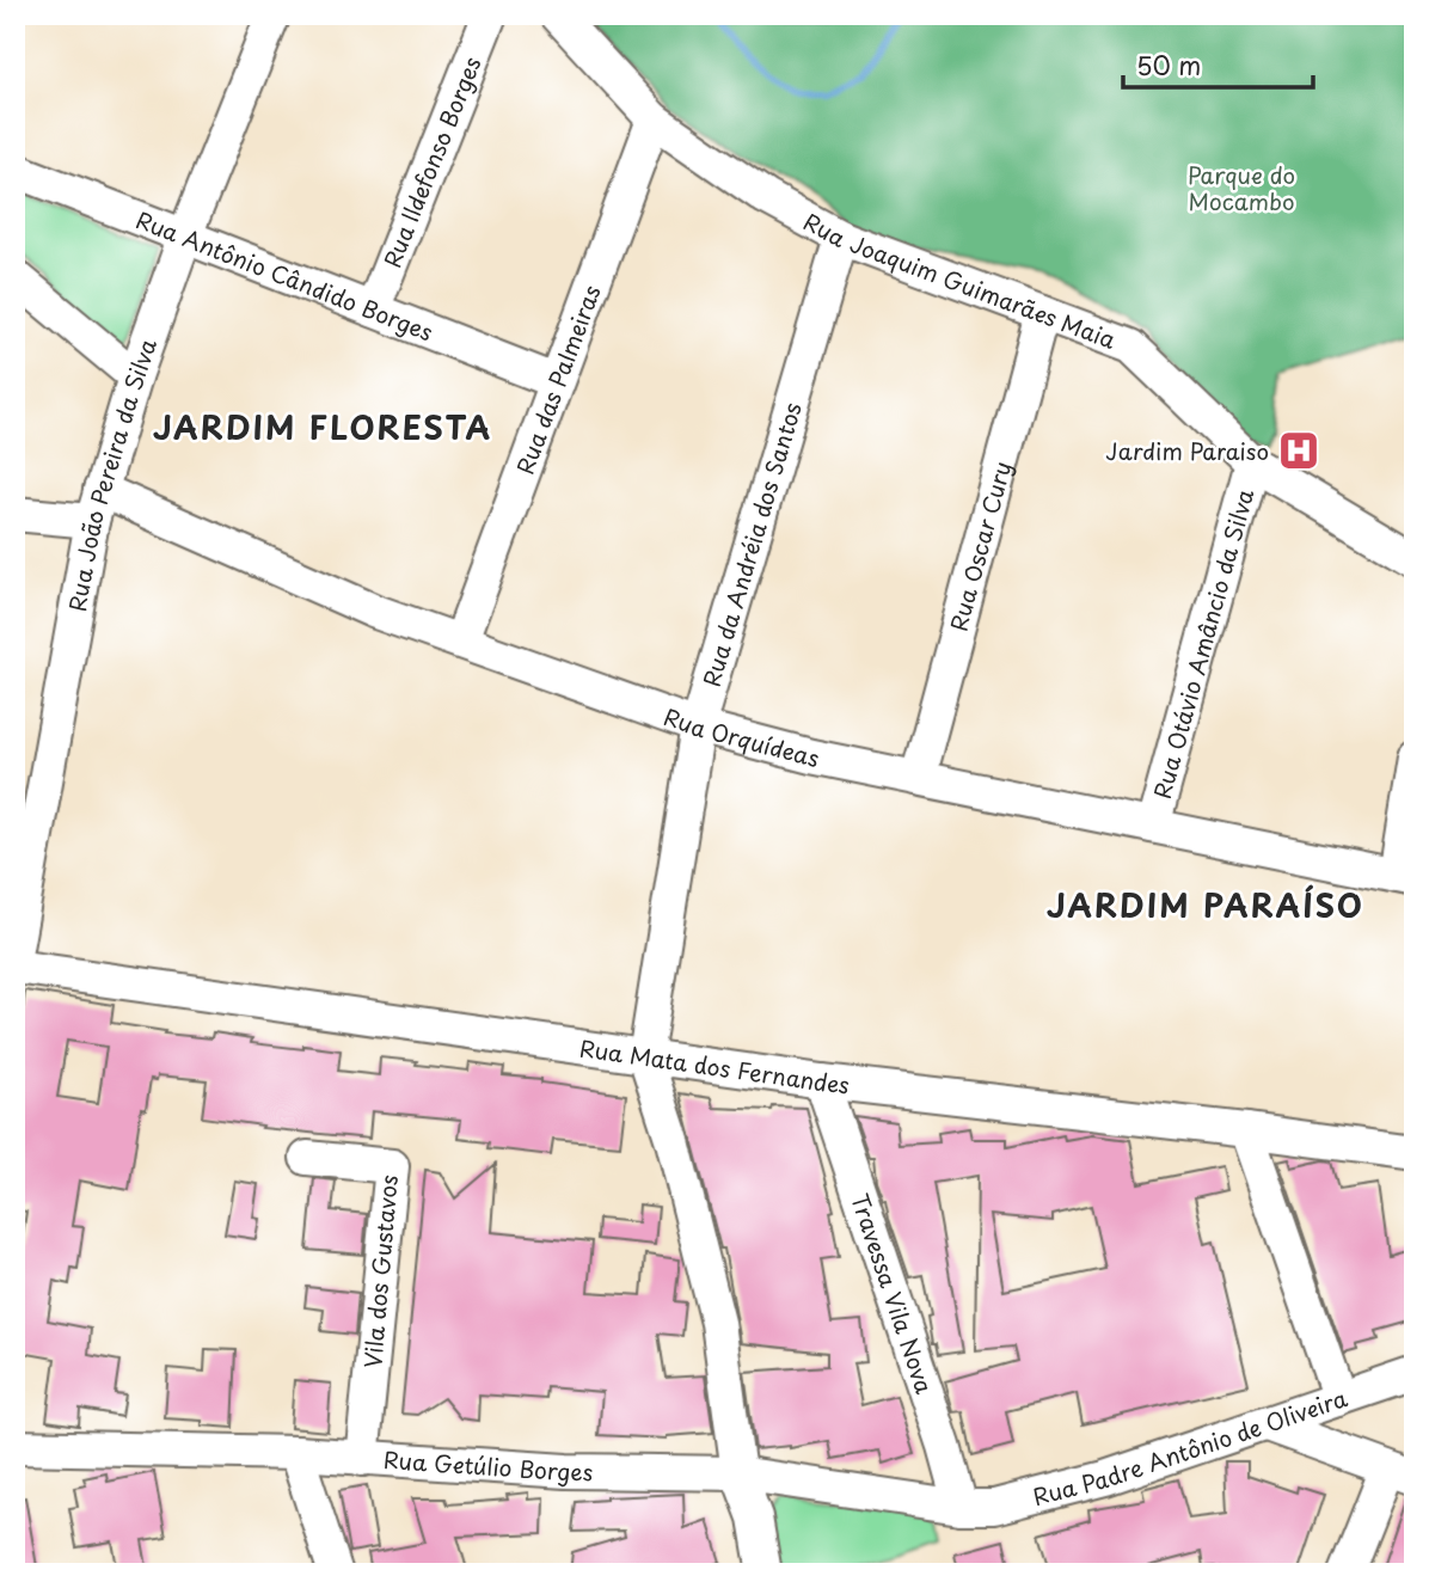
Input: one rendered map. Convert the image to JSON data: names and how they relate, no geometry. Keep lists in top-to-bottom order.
{
  "streets": {
    "street": [
      "Rua Ildefonso Borges",
      "Rua Antônio Cândido Borges",
      "Rua Joaquim Guimarães Maia",
      "Rua das Palmeiras",
      "Rua João Pereira da Silva",
      "Rua Oscar Cury",
      "Rua da Andréia dos Santos",
      "Rua Otávio Amâncio da Silva",
      "Rua Orquídeas",
      "Rua Mata dos Fernandes",
      "Vila dos Gustavos",
      "Travessa Vila Nova",
      "Rua Padre Antônio de Oliveira",
      "Rua Getúlio Borges"
    ]
  },
  "crossings": [
    ["Rua Ildefonso Borges", "Rua Antônio Cândido Borges"],
    ["Rua Antônio Cândido Borges", "Rua das Palmeiras"],
    ["Rua Antônio Cândido Borges", "Rua João Pereira da Silva"],
    ["Rua Joaquim Guimarães Maia", "Rua das Palmeiras"],
    ["Rua Joaquim Guimarães Maia", "Rua Oscar Cury"],
    ["Rua Joaquim Guimarães Maia", "Rua da Andréia dos Santos"],
    ["Rua Joaquim Guimarães Maia", "Rua Otávio Amâncio da Silva"],
    ["Rua das Palmeiras", "Rua Orquídeas"],
    ["Rua João Pereira da Silva", "Rua Orquídeas"],
    ["Rua Oscar Cury", "Rua Orquídeas"],
    ["Rua da Andréia dos Santos", "Rua Orquídeas"],
    ["Rua da Andréia dos Santos", "Rua Mata dos Fernandes"],
    ["Rua Otávio Amâncio da Silva", "Rua Orquídeas"],
    ["Rua Mata dos Fernandes", "Travessa Vila Nova"],
    ["Vila dos Gustavos", "Rua Getúlio Borges"],
    ["Travessa Vila Nova", "Rua Padre Antônio de Oliveira"],
    ["Travessa Vila Nova", "Rua Getúlio Borges"],
    ["Rua Padre Antônio de Oliveira", "Rua Getúlio Borges"]
  ],
  "districts": ["JARDIM FLORESTA", "JARDIM PARAÍSO"],
  "parks": ["Parque do Mocambo"],
  "places": {
    "hospital": ["Jardim Paraiso"]
  },
  "scale_bar": "50 m"
}
